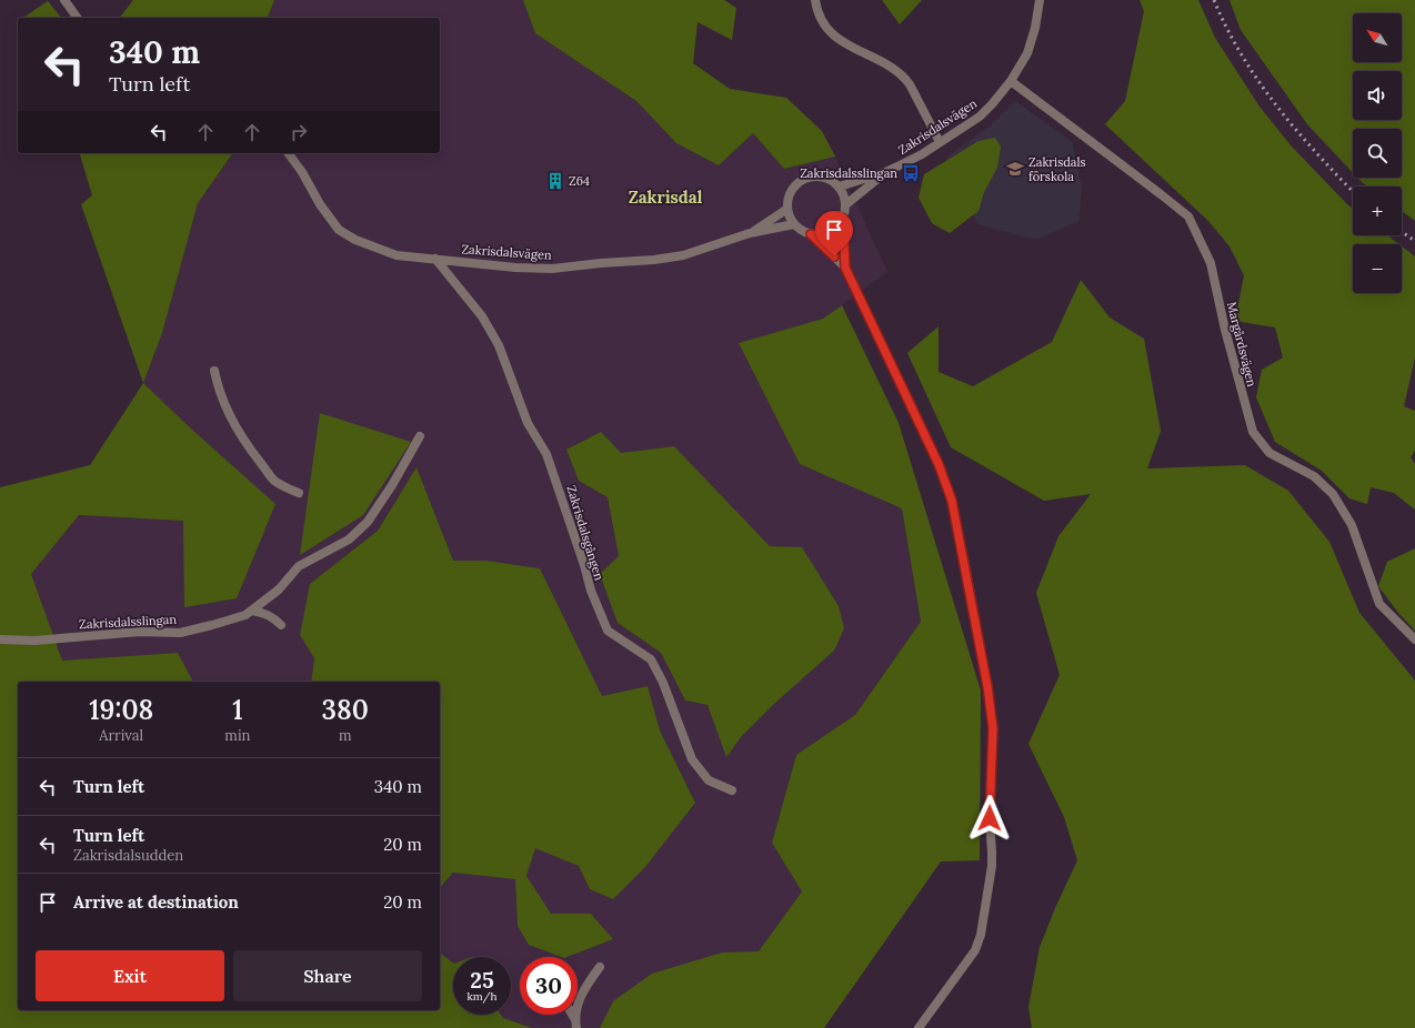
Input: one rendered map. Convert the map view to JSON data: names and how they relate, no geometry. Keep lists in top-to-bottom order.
{
  "streets": {
    "street": [
      "Zakrisdalsvägen",
      "Margårdsvägen",
      "Zakrisdalsgången",
      "Zakrisdalsslingan"
    ]
  },
  "crossings": [
    ["Zakrisdalsvägen", "Margårdsvägen"],
    ["Zakrisdalsvägen", "Zakrisdalsgången"]
  ],
  "districts": ["Zakrisdal"],
  "places": {
    "school or university": ["Zakrisdals förskola"],
    "bus stop": ["Zakrisdalsslingan"],
    "building": ["Z64"]
  },
  "north": "top left",
  "page": {
    "map_buttons": ["+", "−"],
    "turn": ["340 m", "Turn left"],
    "eta": [
      "19:08",
      "Arrival",
      "1",
      "min",
      "380",
      "m"
    ],
    "list": [
      {
        "name": "Turn left",
        "value": "340 m"
      },
      {
        "name": "Turn left",
        "note": "Zakrisdalsudden",
        "value": "20 m"
      },
      {
        "name": "Arrive at destination",
        "value": "20 m"
      }
    ],
    "buttons": ["Exit", "Share"],
    "speed": "25 km/h",
    "limit": "30"
  }
}
